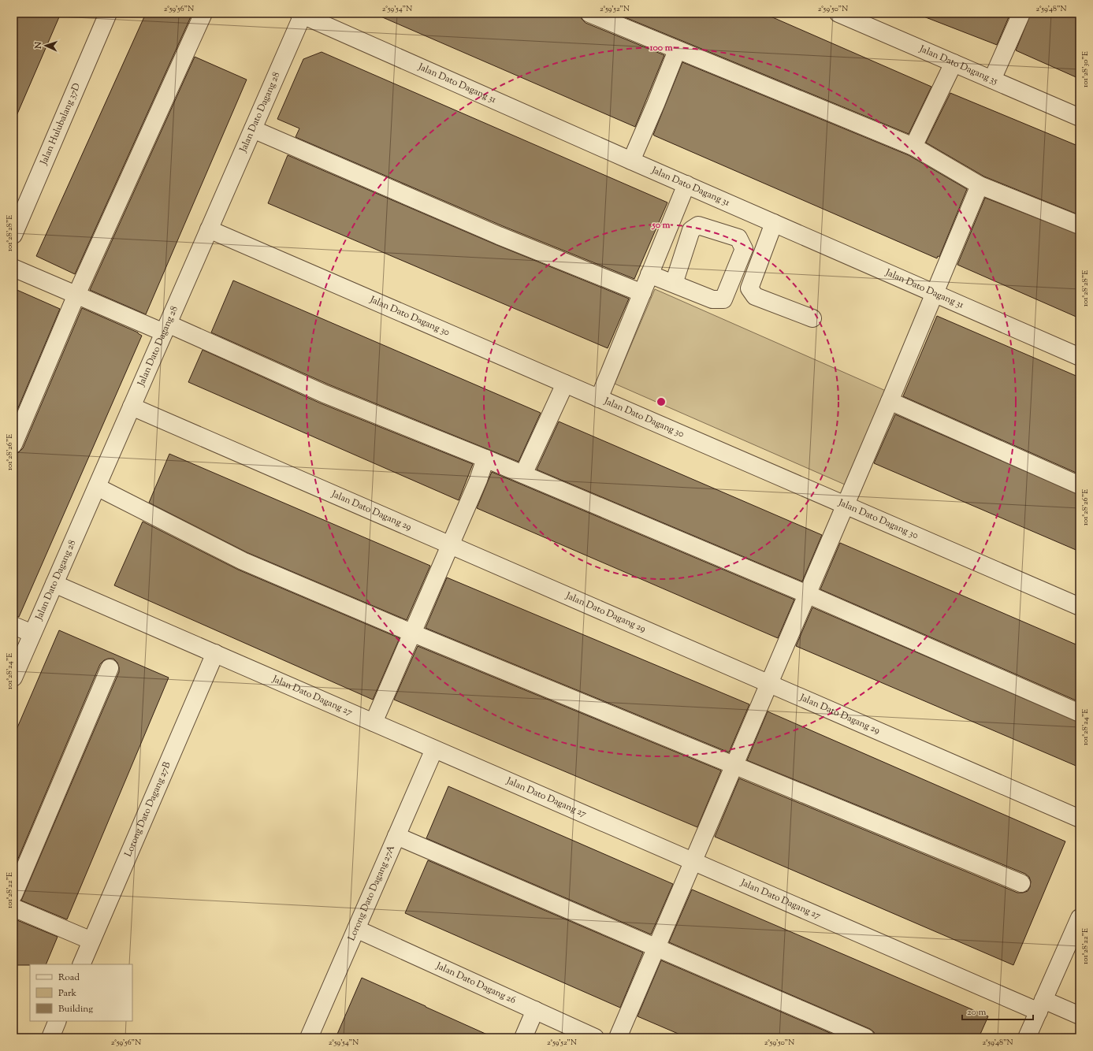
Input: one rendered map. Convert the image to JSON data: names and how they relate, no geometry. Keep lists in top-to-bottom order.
{
  "streets": {
    "street": [
      "Jalan Dato Dagang 35",
      "Jalan Dato Dagang 31",
      "Jalan Dato Dagang 28",
      "Jalan Hulubalang 37D",
      "Jalan Dato Dagang 30",
      "Jalan Dato Dagang 29",
      "Jalan Dato Dagang 27",
      "Lorong Dato Dagang 27B",
      "Lorong Dato Dagang 27A",
      "Jalan Dato Dagang 26"
    ]
  },
  "crossings": [
    ["Jalan Dato Dagang 31", "Jalan Dato Dagang 28"],
    ["Jalan Dato Dagang 28", "Jalan Dato Dagang 30"],
    ["Jalan Dato Dagang 28", "Jalan Dato Dagang 29"],
    ["Jalan Dato Dagang 28", "Jalan Dato Dagang 27"],
    ["Jalan Dato Dagang 27", "Lorong Dato Dagang 27B"],
    ["Jalan Dato Dagang 27", "Lorong Dato Dagang 27A"],
    ["Lorong Dato Dagang 27A", "Jalan Dato Dagang 26"]
  ],
  "legend": ["Road", "Park", "Building"],
  "scale_bar": "20 m",
  "north": "left",
  "coordinates": [
    "2°59'56\"N",
    "2°59'54\"N",
    "2°59'52\"N",
    "2°59'50\"N",
    "2°59'48\"N",
    "101°28'30\"E",
    "101°28'28\"E",
    "101°28'26\"E",
    "101°28'24\"E",
    "101°28'22\"E"
  ],
  "rings": ["100 m", "50 m"]
}
